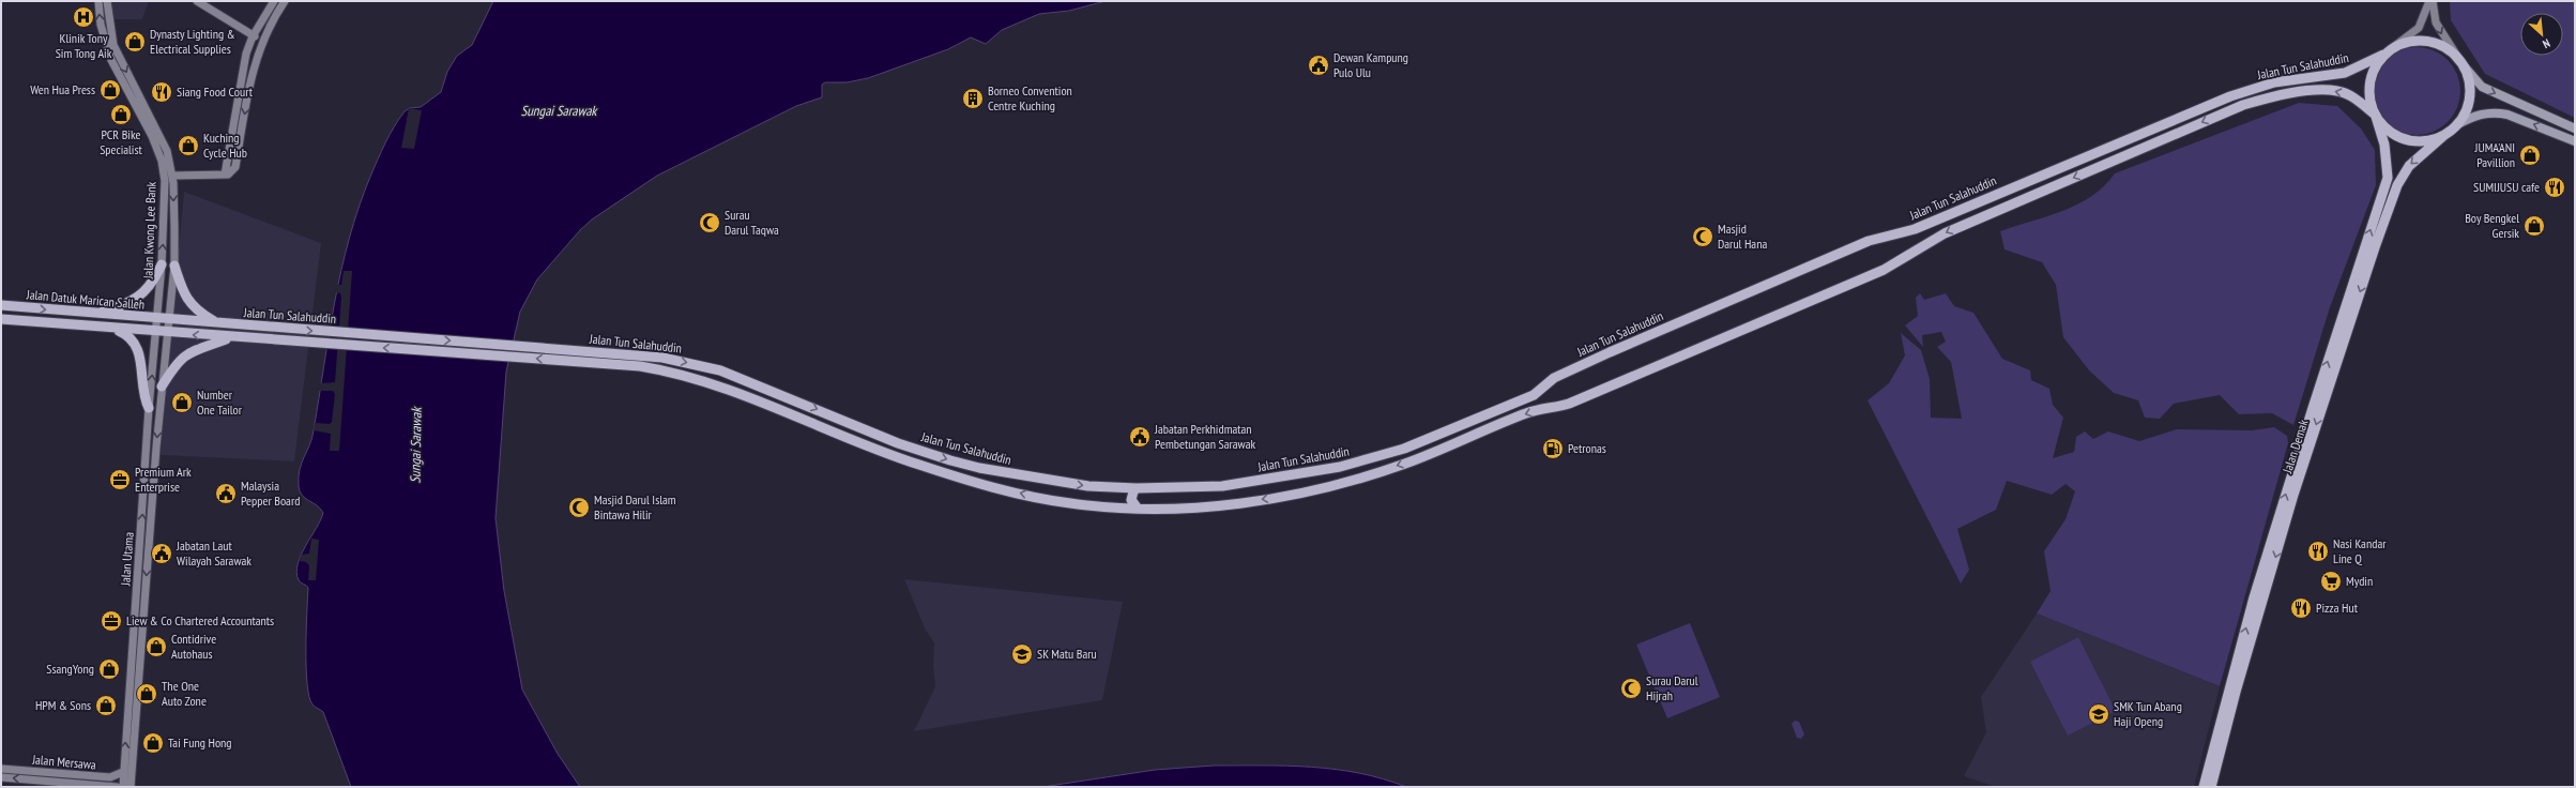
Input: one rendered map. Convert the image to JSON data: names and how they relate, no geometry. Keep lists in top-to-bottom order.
{
  "streets": {
    "highway": ["Jalan Tun Salahuddin", "Jalan Datuk Marican Salleh", "Jalan Demak"],
    "main road": ["Jalan Kwong Lee Bank", "Jalan Utama", "Jalan Mersawa"]
  },
  "crossings": [
    ["Jalan Tun Salahuddin", "Jalan Kwong Lee Bank"],
    ["Jalan Tun Salahuddin", "Jalan Datuk Marican Salleh"],
    ["Jalan Tun Salahuddin", "Jalan Demak"],
    ["Jalan Tun Salahuddin", "Jalan Utama"],
    ["Jalan Kwong Lee Bank", "Jalan Datuk Marican Salleh"],
    ["Jalan Kwong Lee Bank", "Jalan Utama"],
    ["Jalan Datuk Marican Salleh", "Jalan Utama"],
    ["Jalan Utama", "Jalan Mersawa"]
  ],
  "water": ["Sungai Sarawak"],
  "places": {
    "hospital": ["Klinik Tony Sim Tong Aik"],
    "shop": [
      "Dynasty Lighting & Electrical Supplies",
      "Wen Hua Press",
      "PCR Bike Specialist",
      "Kuching Cycle Hub",
      "JUMA'ANI Pavillion",
      "Boy Bengkel Gersik",
      "Number One Tailor",
      "Contidrive Autohaus",
      "SsangYong",
      "The One Auto Zone",
      "HPM & Sons",
      "Tai Fung Hong"
    ],
    "public building": [
      "Dewan Kampung Pulo Ulu",
      "Jabatan Perkhidmatan Pembetungan Sarawak",
      "Malaysia Pepper Board",
      "Jabatan Laut Wilayah Sarawak"
    ],
    "restaurant": [
      "Siang Food Court",
      "SUMIJUSU cafe",
      "Nasi Kandar Line Q",
      "Pizza Hut"
    ],
    "building": ["Borneo Convention Centre Kuching"],
    "mosque": [
      "Surau Darul Taqwa",
      "Masjid Darul Hana",
      "Masjid Darul Islam Bintawa Hilir",
      "Surau Darul Hijrah"
    ],
    "fuel station": ["Petronas"],
    "office": ["Premium Ark Enterprise", "Liew & Co Chartered Accountants"],
    "supermarket": ["Mydin"],
    "school or university": ["SK Matu Baru", "SMK Tun Abang Haji Openg"]
  },
  "north": "bottom right"
}
